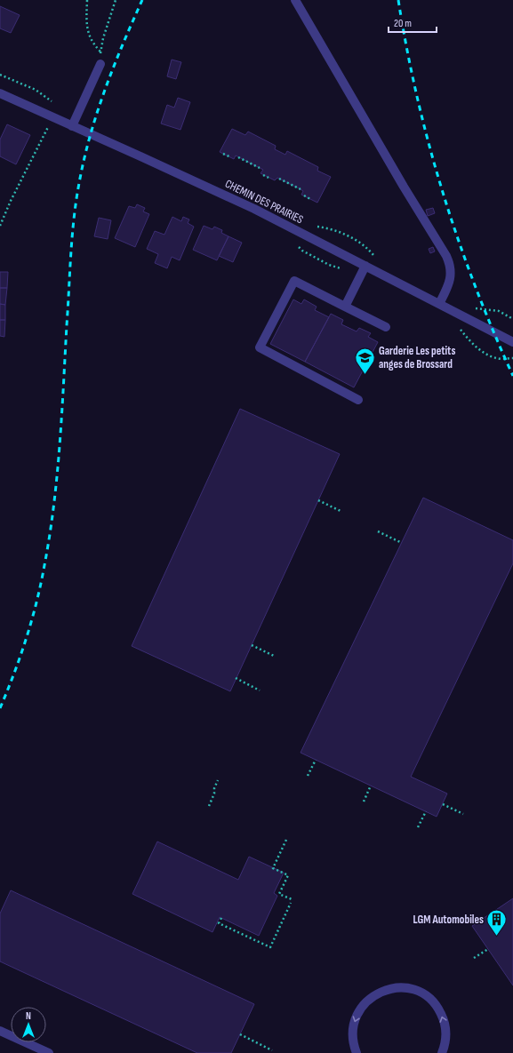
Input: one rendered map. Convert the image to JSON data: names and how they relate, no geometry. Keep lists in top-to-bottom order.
{
  "streets": {
    "street": ["CHEMIN DES PRAIRIES"]
  },
  "places": {
    "school or university": ["Garderie Les petits anges de Brossard"],
    "building": ["LGM Automobiles"]
  },
  "scale_bar": "20 m",
  "north": "top"
}
